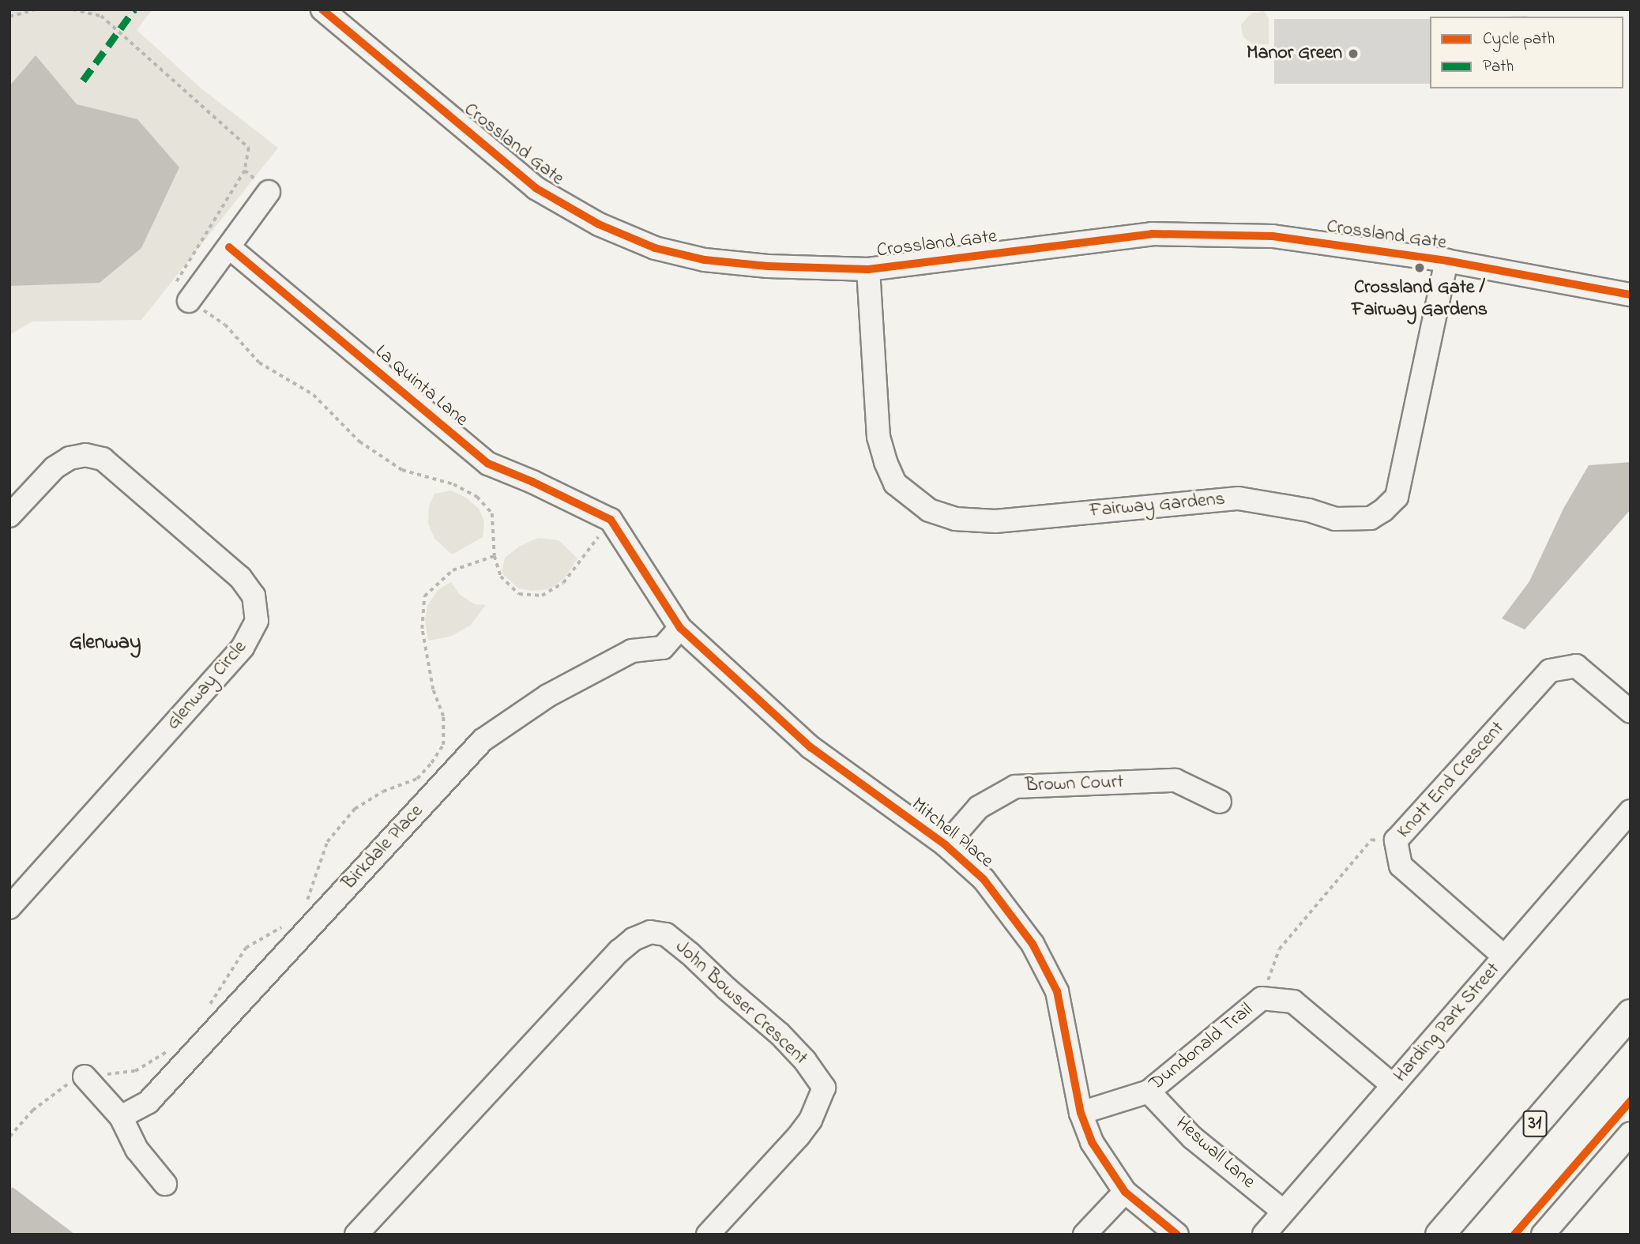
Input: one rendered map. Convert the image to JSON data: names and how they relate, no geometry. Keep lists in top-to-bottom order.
{
  "streets": {
    "main road": ["31"],
    "street": [
      "Crossland Gate",
      "La Quinta Lane",
      "Fairway Gardens",
      "Glenway Circle",
      "Knott End Crescent",
      "Brown Court",
      "Mitchell Place",
      "Birkdale Place",
      "John Bowser Crescent",
      "Harding Park Street",
      "Dundonald Trail",
      "Heswall Lane"
    ]
  },
  "crossings": [
    ["Crossland Gate", "Fairway Gardens"],
    ["La Quinta Lane", "Mitchell Place"],
    ["Knott End Crescent", "Harding Park Street"],
    ["Brown Court", "Mitchell Place"],
    ["Mitchell Place", "Birkdale Place"],
    ["Mitchell Place", "Dundonald Trail"],
    ["Harding Park Street", "Dundonald Trail"],
    ["Harding Park Street", "Heswall Lane"],
    ["Dundonald Trail", "Heswall Lane"]
  ],
  "districts": ["Glenway"],
  "places": ["Manor Green", "Crossland Gate / Fairway Gardens"],
  "legend": ["Cycle path", "Path"]
}
